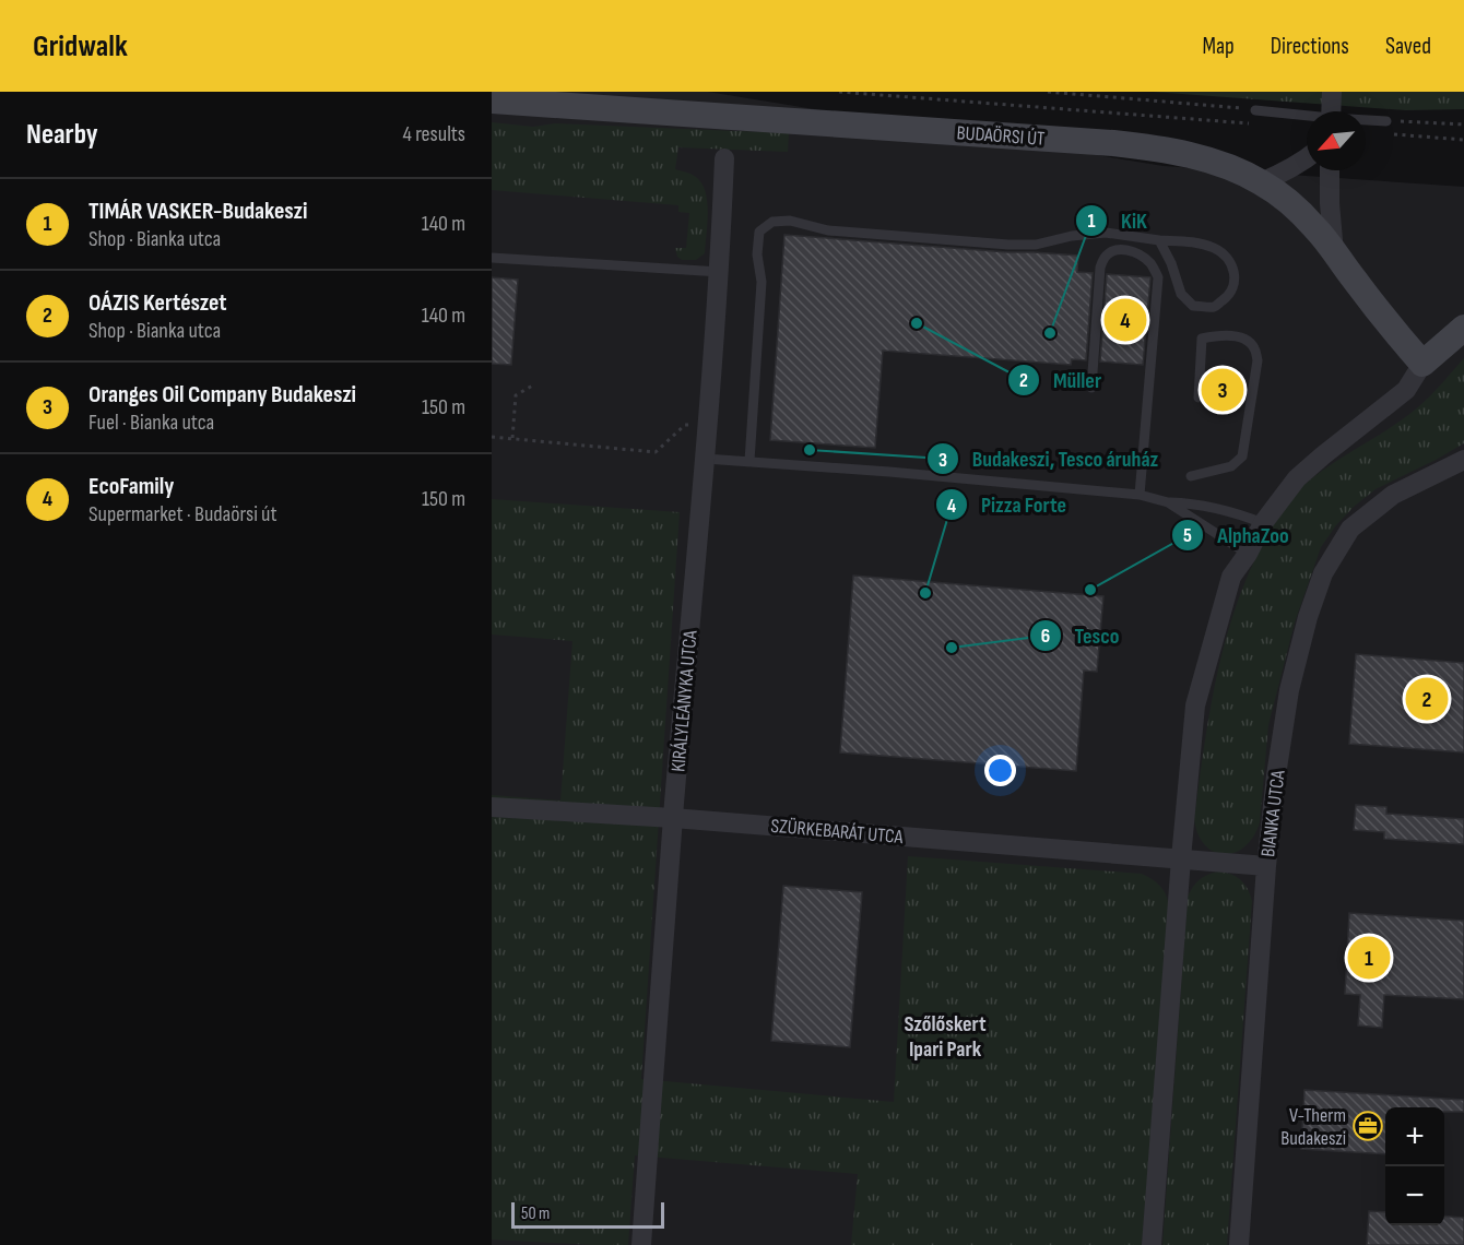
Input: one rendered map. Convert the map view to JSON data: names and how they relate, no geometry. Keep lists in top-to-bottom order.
{
  "streets": {
    "main road": ["BUDAÖRSI ÚT"],
    "street": ["KIRÁLYLEÁNYKA UTCA", "BIANKA UTCA", "SZÜRKEBARÁT UTCA"]
  },
  "crossings": [
    ["KIRÁLYLEÁNYKA UTCA", "SZÜRKEBARÁT UTCA"],
    ["BIANKA UTCA", "SZÜRKEBARÁT UTCA"]
  ],
  "districts": ["Szőlőskert Ipari Park"],
  "places": {
    "other": [
      "Müller",
      "KiK",
      "Budakeszi, Tesco áruház",
      "AlphaZoo",
      "Pizza Forte",
      "Tesco"
    ],
    "office": ["V-Therm Budakeszi"]
  },
  "scale_bar": "50 m",
  "north": "bottom left",
  "page": {
    "header": "Gridwalk",
    "nav": ["Map", "Directions", "Saved"],
    "heading": ["Nearby", "4 results"],
    "list": [
      {
        "mark": "1",
        "name": "TIMÁR VASKER-Budakeszi",
        "note": "Shop · Bianka utca",
        "value": "140 m"
      },
      {
        "mark": "2",
        "name": "OÁZIS Kertészet",
        "note": "Shop · Bianka utca",
        "value": "140 m"
      },
      {
        "mark": "3",
        "name": "Oranges Oil Company Budakeszi",
        "note": "Fuel · Bianka utca",
        "value": "150 m"
      },
      {
        "mark": "4",
        "name": "EcoFamily",
        "note": "Supermarket · Budaörsi út",
        "value": "150 m"
      }
    ],
    "pins": [
      "4",
      "3",
      "2",
      "1"
    ],
    "map_buttons": ["+", "−"],
    "scale": "50 m"
  }
}
